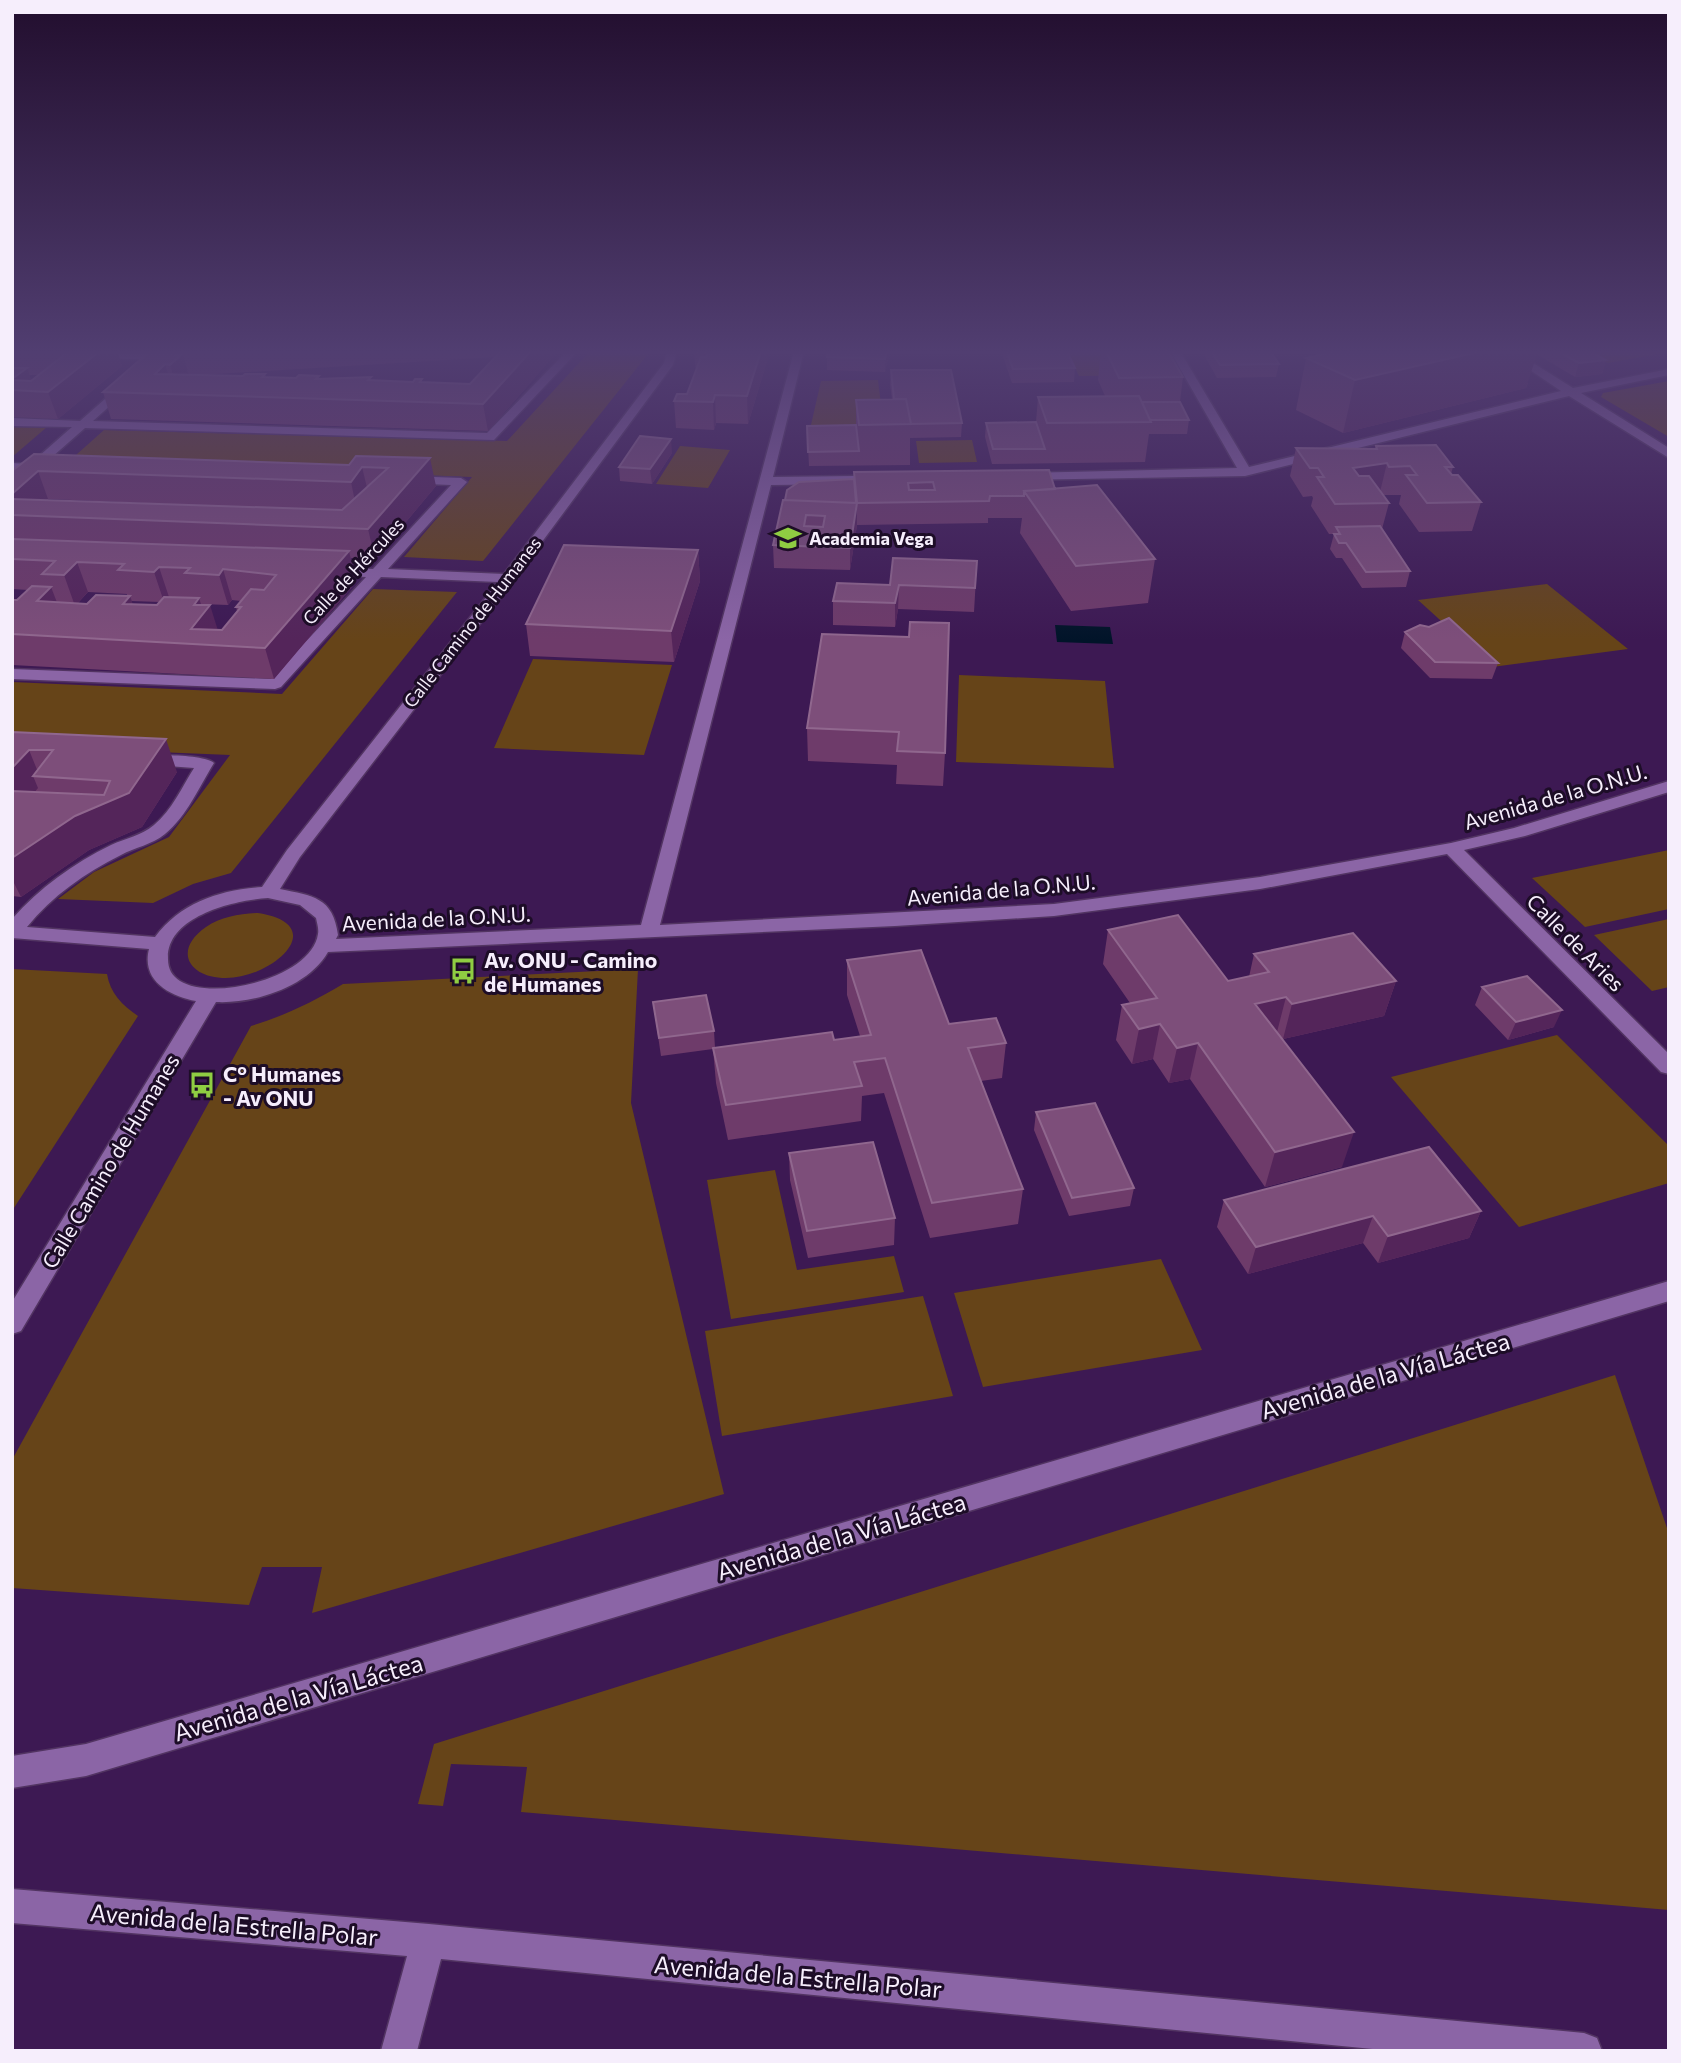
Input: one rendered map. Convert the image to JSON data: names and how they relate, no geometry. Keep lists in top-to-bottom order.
{
  "streets": {
    "street": [
      "Calle de Hércules",
      "Calle Camino de Humanes",
      "Avenida de la O.N.U.",
      "Calle de Aries",
      "Avenida de la Vía Láctea",
      "Avenida de la Estrella Polar"
    ]
  },
  "crossings": [
    ["Calle Camino de Humanes", "Avenida de la O.N.U."],
    ["Avenida de la O.N.U.", "Calle de Aries"]
  ],
  "places": {
    "school or university": ["Academia Vega"],
    "bus stop": ["Av. ONU - Camino de Humanes", "Cº Humanes - Av ONU"]
  }
}
